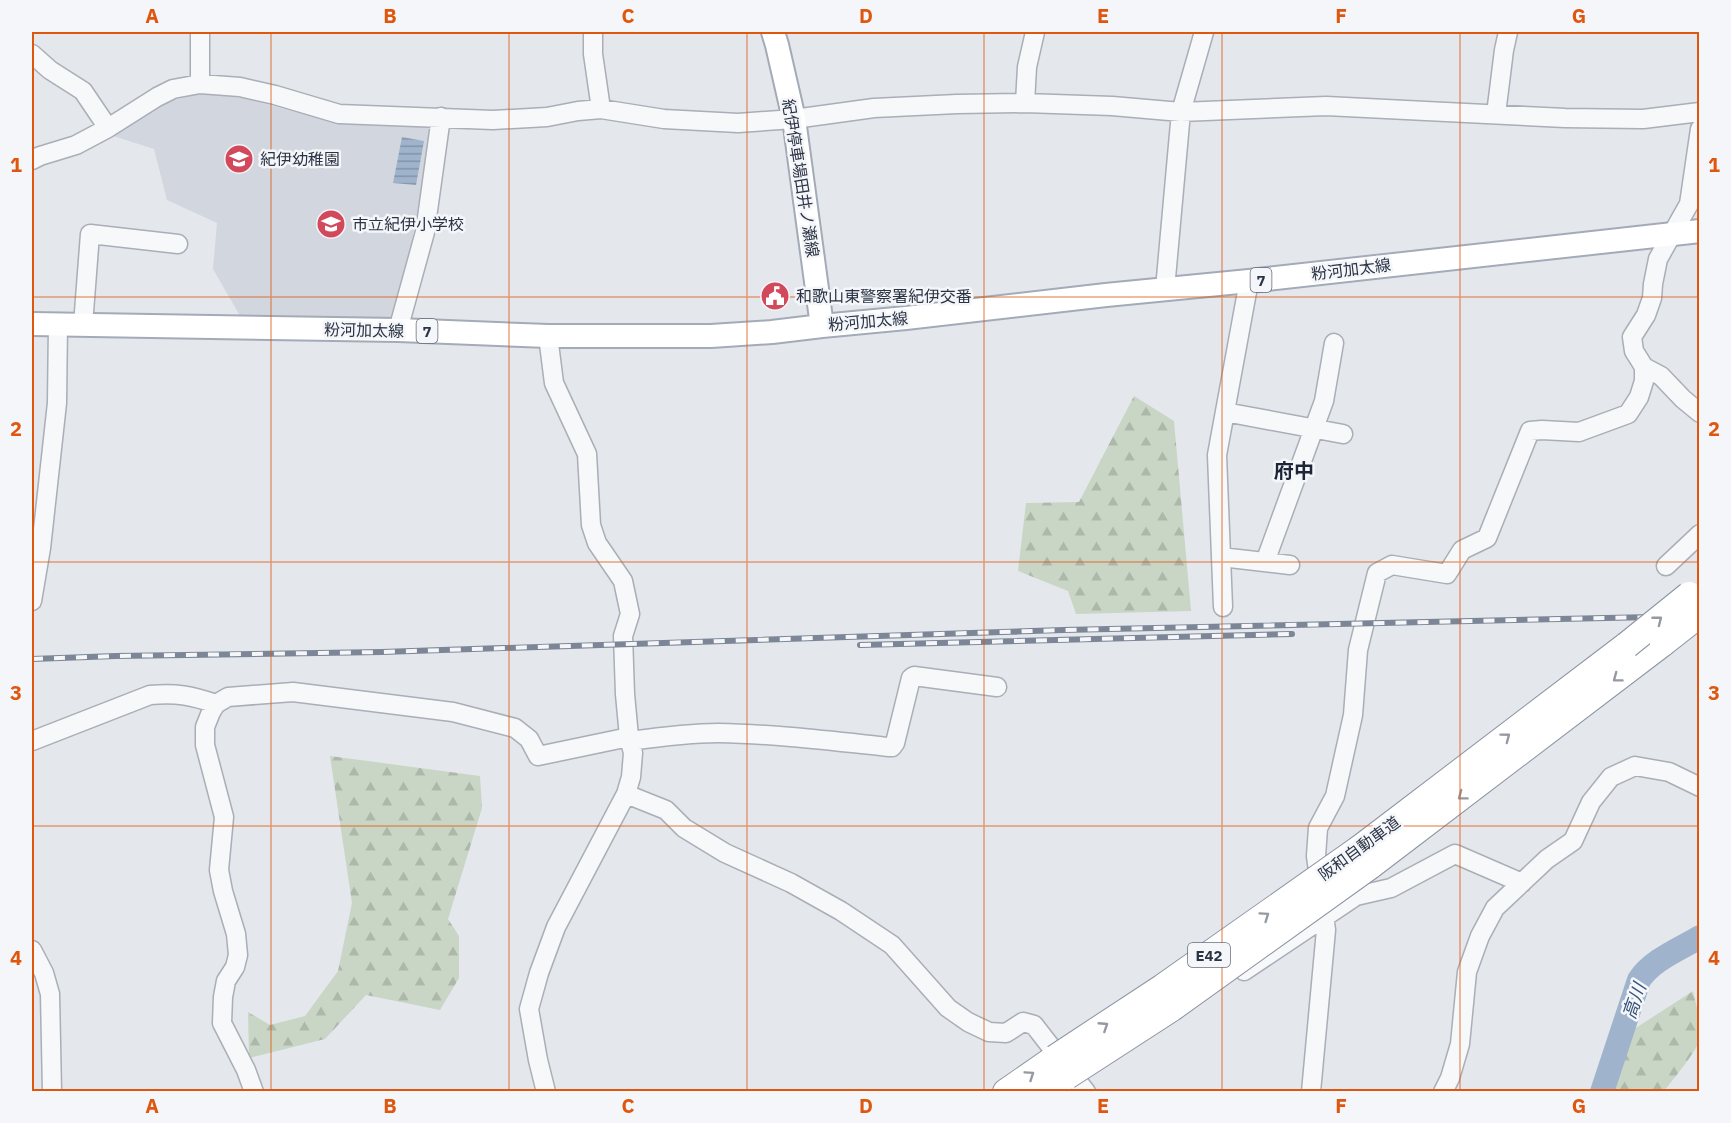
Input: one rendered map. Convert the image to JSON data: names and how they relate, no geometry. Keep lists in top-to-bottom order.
{
  "streets": {
    "highway": ["阪和自動車道", "E42"],
    "main road": ["紀伊停車場田井ノ瀬線", "粉河加太線", "7"]
  },
  "crossings": [
    ["紀伊停車場田井ノ瀬線", "粉河加太線"]
  ],
  "districts": ["府中"],
  "water": ["高川"],
  "places": {
    "school or university": ["紀伊幼稚園", "市立紀伊小学校"],
    "public building": ["和歌山東警察署紀伊交番"]
  },
  "grid": {
    "columns": [
      "A",
      "B",
      "C",
      "D",
      "E",
      "F",
      "G"
    ],
    "rows": [
      "1",
      "2",
      "3",
      "4"
    ]
  }
}
